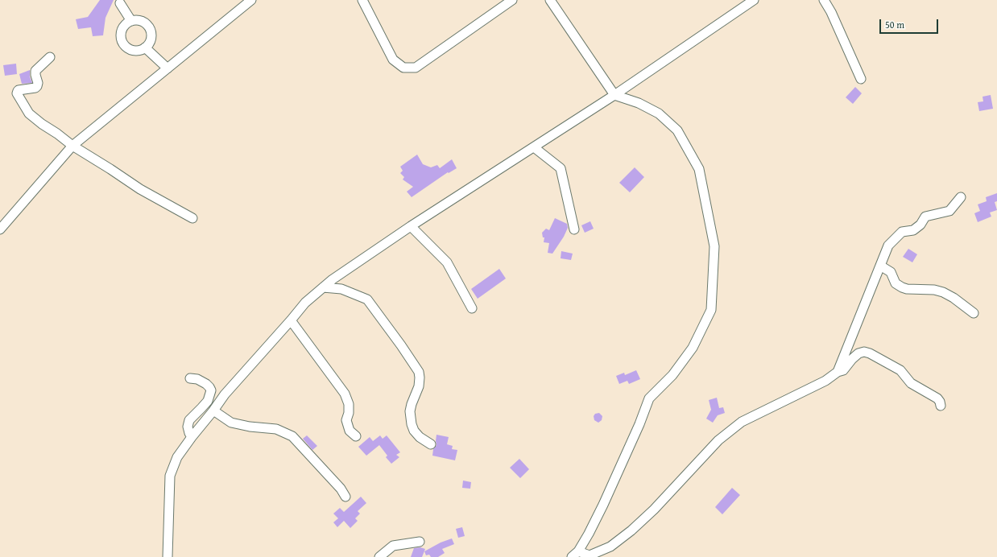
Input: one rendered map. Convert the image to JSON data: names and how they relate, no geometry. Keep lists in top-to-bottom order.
{
  "scale_bar": "50 m"
}
